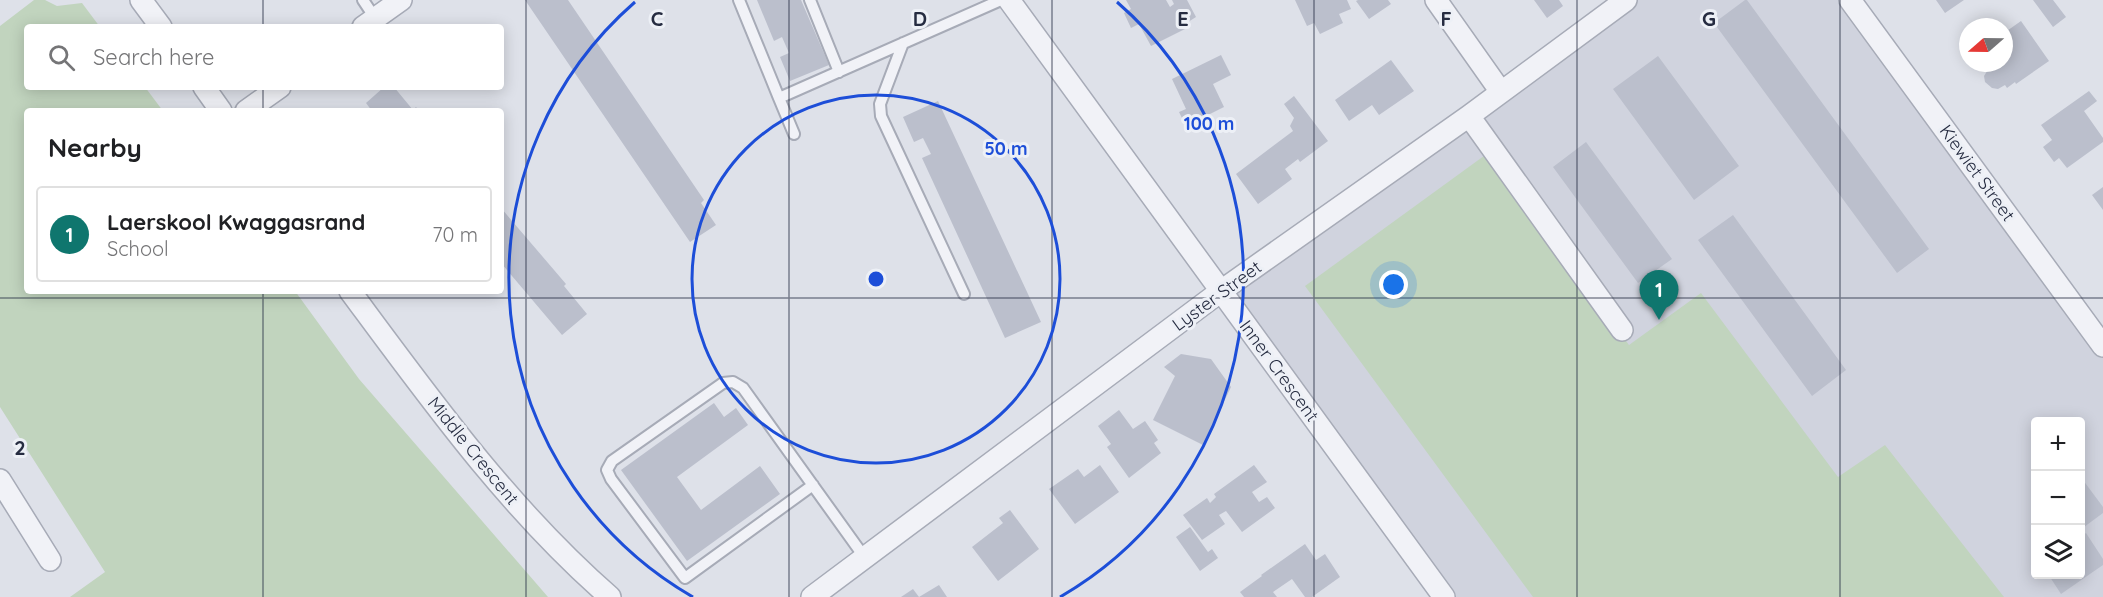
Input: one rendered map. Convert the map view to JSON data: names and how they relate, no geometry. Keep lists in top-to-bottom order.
{
  "streets": {
    "street": [
      "Kiewiet Street",
      "Lyster Street",
      "Inner Crescent",
      "Middle Crescent"
    ]
  },
  "crossings": [
    ["Lyster Street", "Inner Crescent"]
  ],
  "north": "left",
  "page": {
    "search": "Search here",
    "heading": "Nearby",
    "list": [
      {
        "mark": "1",
        "name": "Laerskool Kwaggasrand",
        "note": "School",
        "value": "70 m"
      }
    ],
    "pins": "1",
    "map_buttons": ["+", "−"]
  },
  "grid": {
    "columns": [
      "C",
      "D",
      "E",
      "F",
      "G"
    ],
    "rows": ["2"]
  },
  "rings": ["100 m", "50 m"]
}
